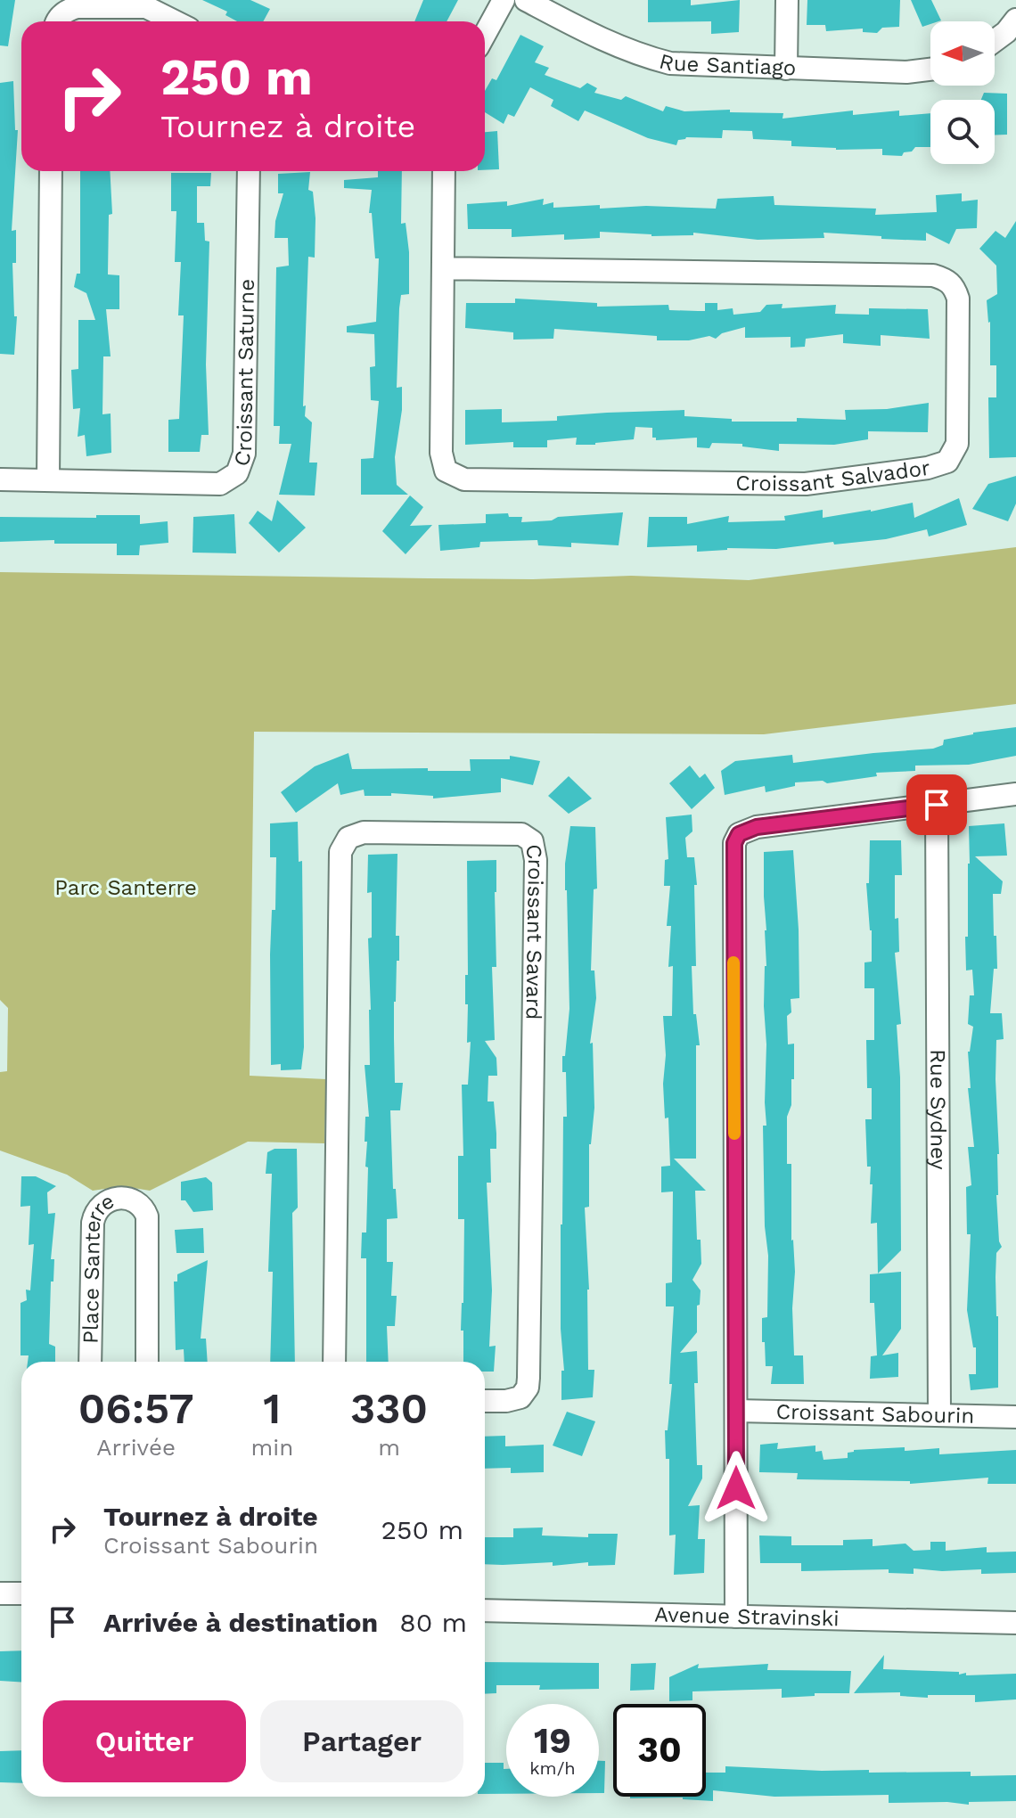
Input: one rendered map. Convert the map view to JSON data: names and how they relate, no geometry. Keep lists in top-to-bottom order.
{
  "streets": {
    "street": [
      "Rue Santiago",
      "Croissant Saturne",
      "Croissant Salvador",
      "Croissant Savard",
      "Rue Sydney",
      "Place Santerre",
      "Croissant Sabourin",
      "Avenue Stravinski"
    ]
  },
  "crossings": [
    ["Rue Sydney", "Croissant Sabourin"]
  ],
  "parks": ["Parc Santerre"],
  "north": "left",
  "page": {
    "turn": ["250 m", "Tournez à droite"],
    "eta": [
      "06:57",
      "Arrivée",
      "1",
      "min",
      "330",
      "m"
    ],
    "list": [
      {
        "name": "Tournez à droite",
        "note": "Croissant Sabourin",
        "value": "250 m"
      },
      {
        "name": "Arrivée à destination",
        "value": "80 m"
      }
    ],
    "buttons": ["Quitter", "Partager"],
    "speed": "19 km/h",
    "limit": "30"
  }
}
